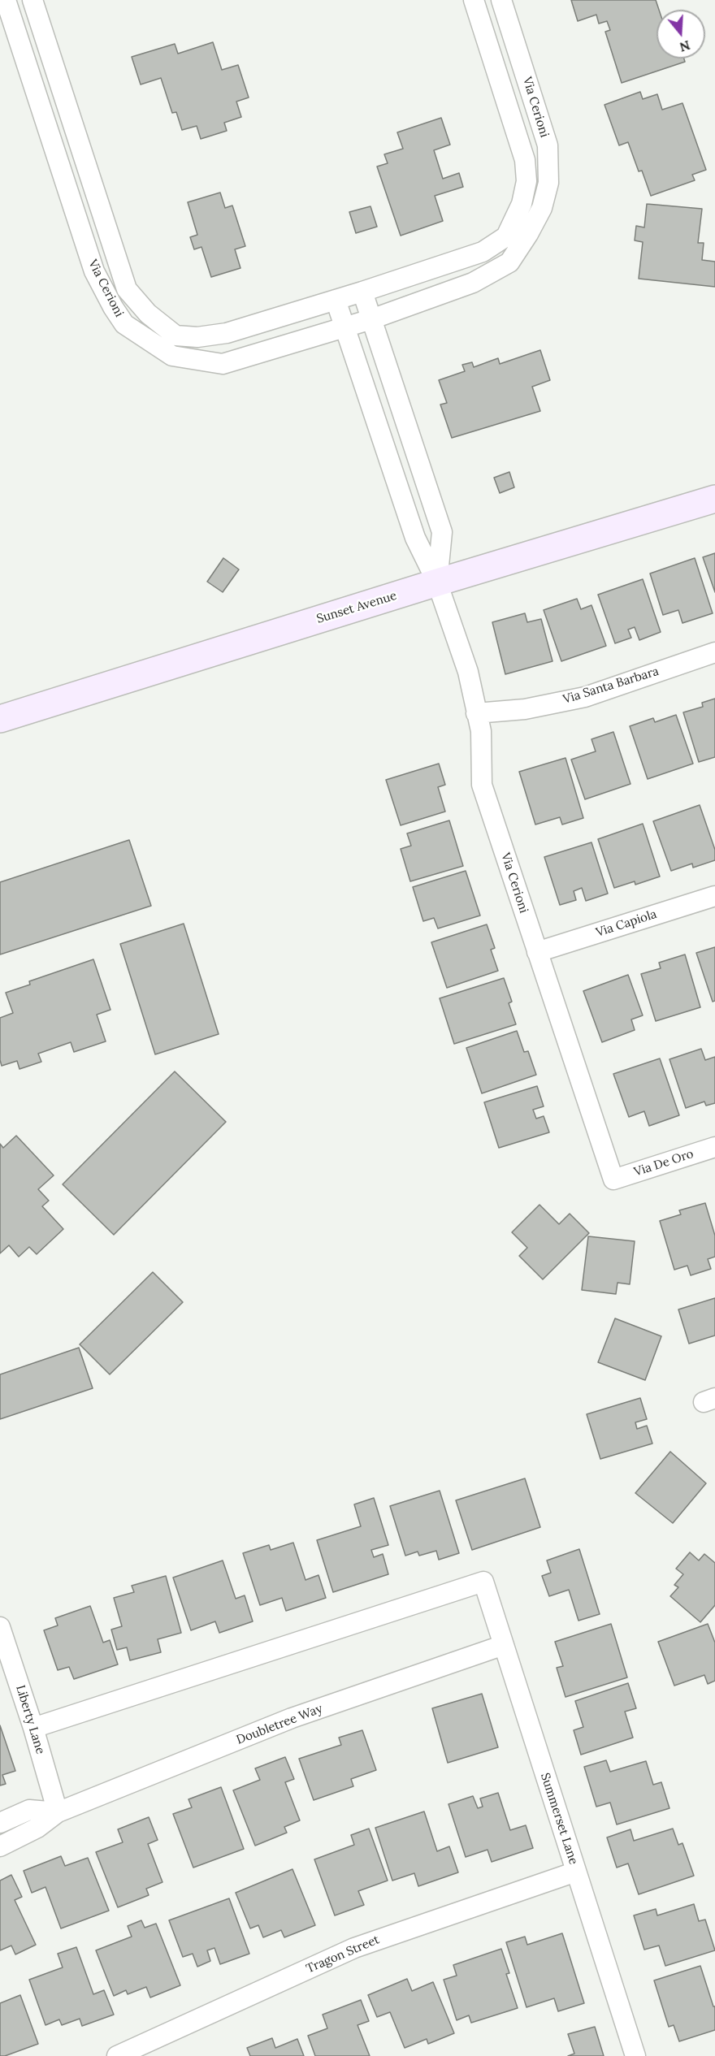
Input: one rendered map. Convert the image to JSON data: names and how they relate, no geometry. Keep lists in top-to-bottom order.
{
  "streets": {
    "main road": ["Sunset Avenue"],
    "street": [
      "Via Cerioni",
      "Via Santa Barbara",
      "Via Capiola",
      "Via De Oro",
      "Liberty Lane",
      "Doubletree Way",
      "Summerset Lane",
      "Tragon Street"
    ]
  },
  "crossings": [
    ["Via Cerioni", "Sunset Avenue"],
    ["Via Cerioni", "Via Santa Barbara"],
    ["Via Cerioni", "Via Capiola"],
    ["Via Cerioni", "Via De Oro"],
    ["Liberty Lane", "Doubletree Way"],
    ["Liberty Lane", "Summerset Lane"],
    ["Doubletree Way", "Summerset Lane"],
    ["Summerset Lane", "Tragon Street"]
  ],
  "north": "bottom"
}
